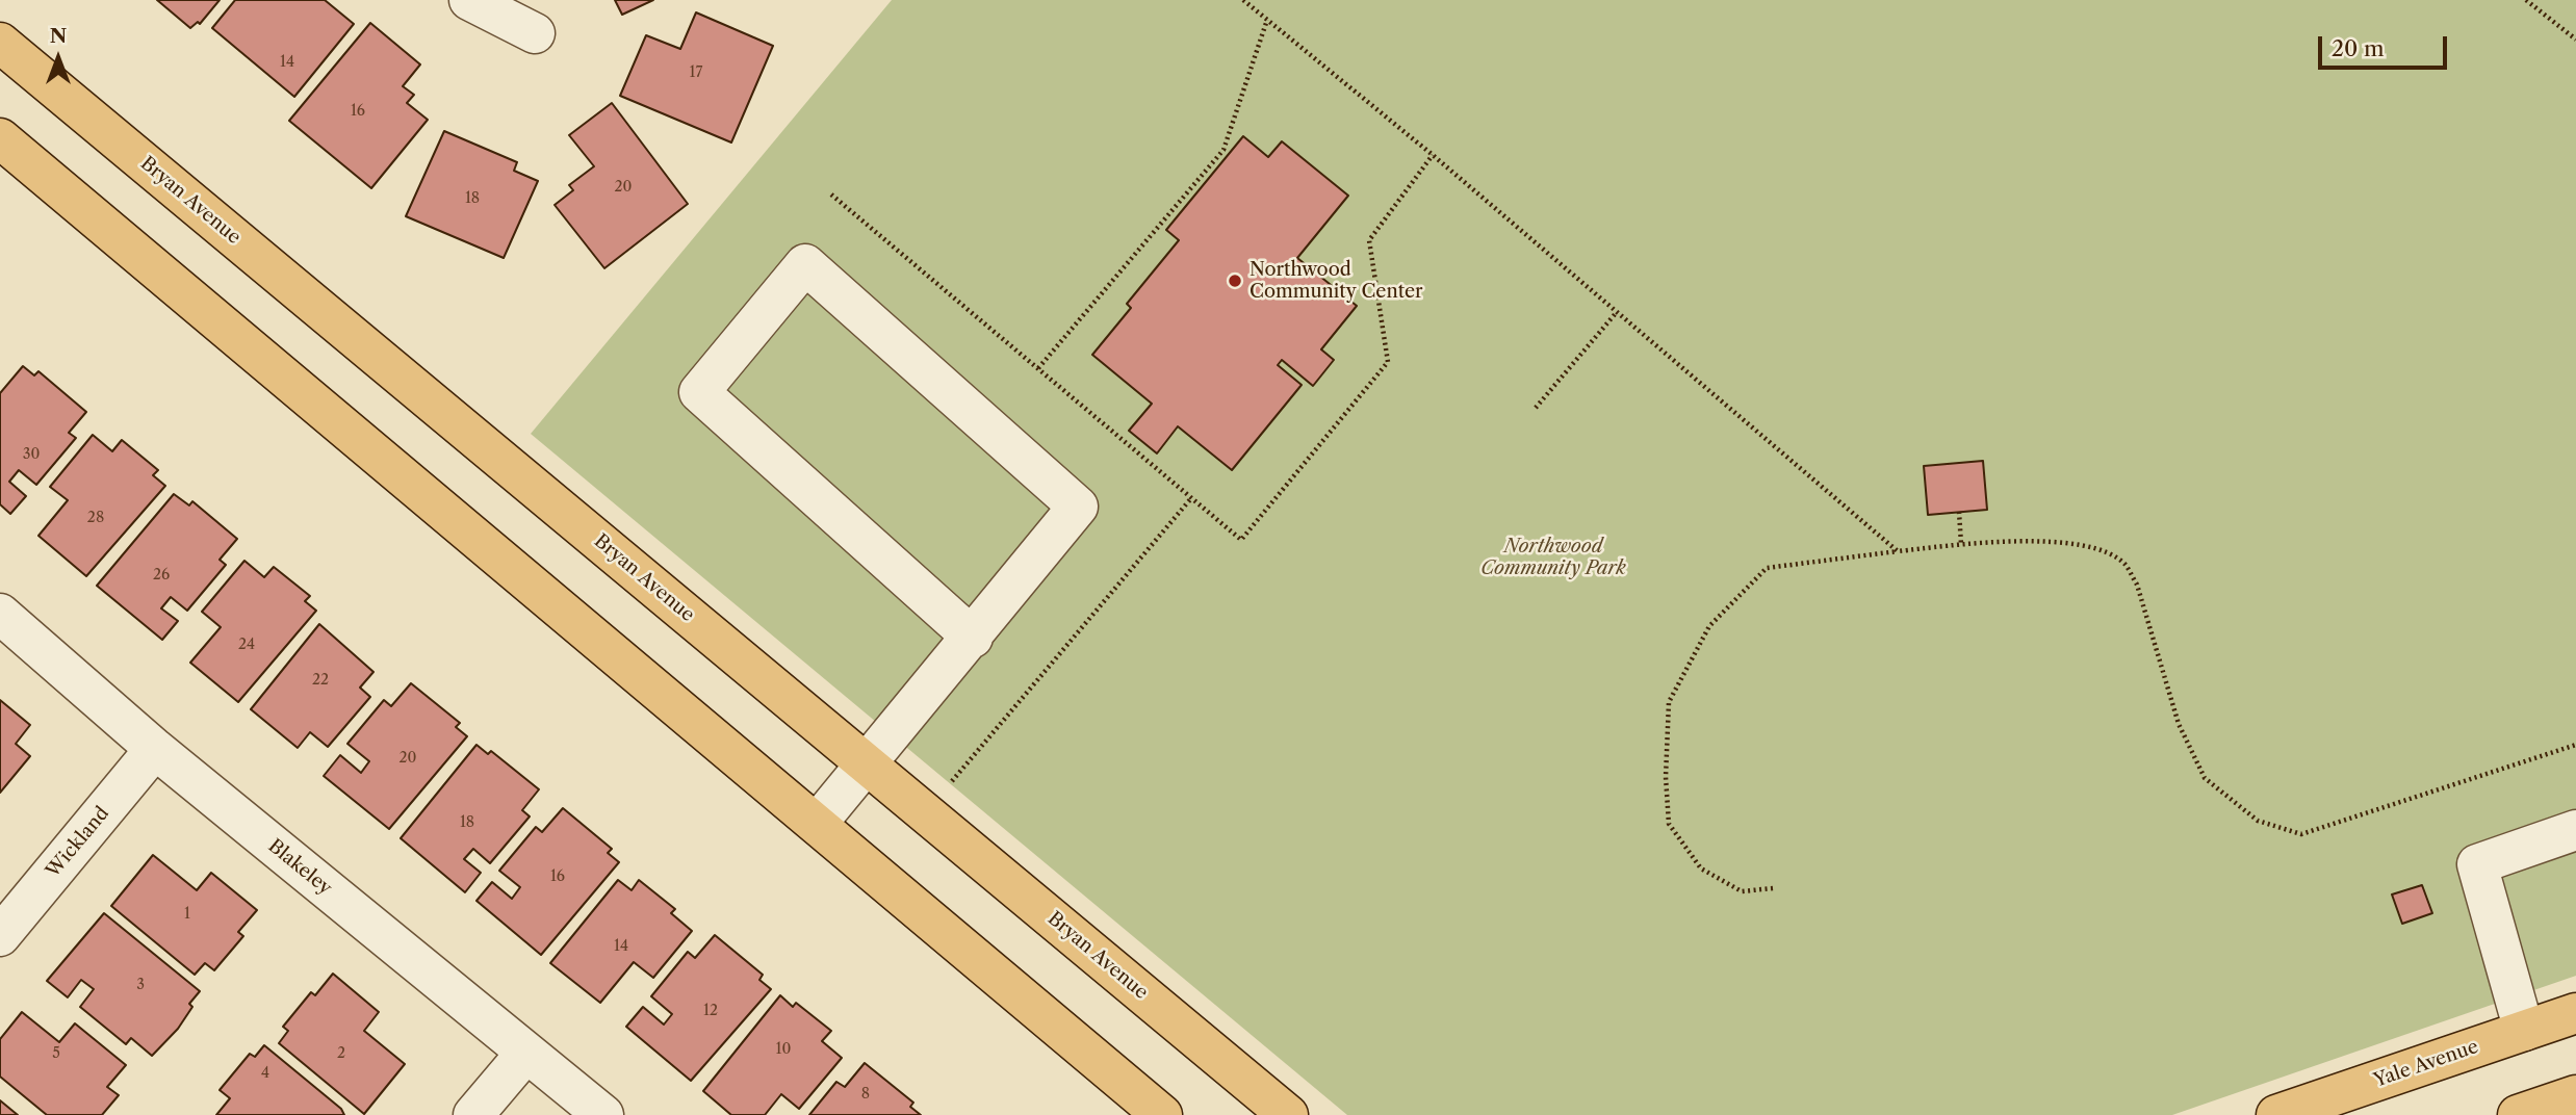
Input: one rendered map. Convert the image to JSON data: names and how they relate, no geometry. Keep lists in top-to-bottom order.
{
  "streets": {
    "main road": ["Bryan Avenue", "Yale Avenue"],
    "street": ["Wickland", "Blakeley"]
  },
  "crossings": [
    ["Wickland", "Blakeley"]
  ],
  "parks": ["Northwood Community Park"],
  "places": ["Northwood Community Center"],
  "house_numbers": [
    "14",
    "17",
    "16",
    "20",
    "18",
    "30",
    "28",
    "26",
    "24",
    "22",
    "20",
    "18",
    "16",
    "1",
    "14",
    "3",
    "12",
    "10",
    "5",
    "2",
    "4",
    "8"
  ],
  "scale_bar": "20 m",
  "north": "top"
}
